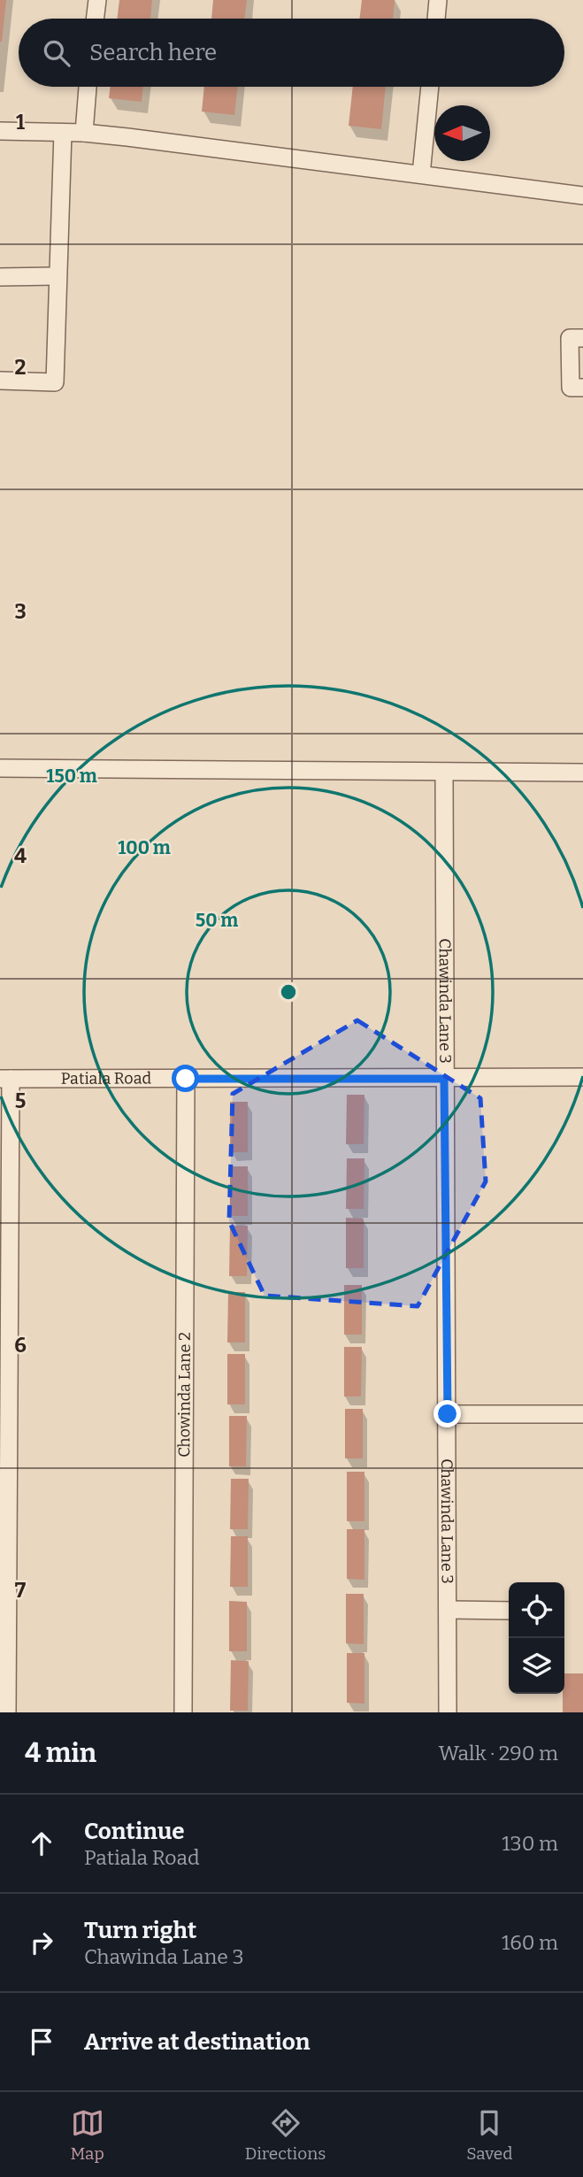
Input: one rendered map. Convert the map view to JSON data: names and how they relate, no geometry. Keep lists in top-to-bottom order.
{
  "streets": {
    "street": ["Chawinda Lane 3", "Patiala Road", "Chowinda Lane 2"]
  },
  "crossings": [
    ["Chawinda Lane 3", "Patiala Road"],
    ["Patiala Road", "Chowinda Lane 2"]
  ],
  "north": "left",
  "page": {
    "search": "Search here",
    "heading": ["4 min", "Walk · 290 m"],
    "list": [
      ["Continue", "Patiala Road", "130 m"],
      ["Turn right", "Chawinda Lane 3", "160 m"],
      "Arrive at destination"
    ],
    "nav": ["Map", "Directions", "Saved"]
  },
  "grid": {
    "rows": [
      "1",
      "2",
      "3",
      "4",
      "5",
      "6",
      "7"
    ]
  },
  "rings": ["150 m", "100 m", "50 m"]
}
